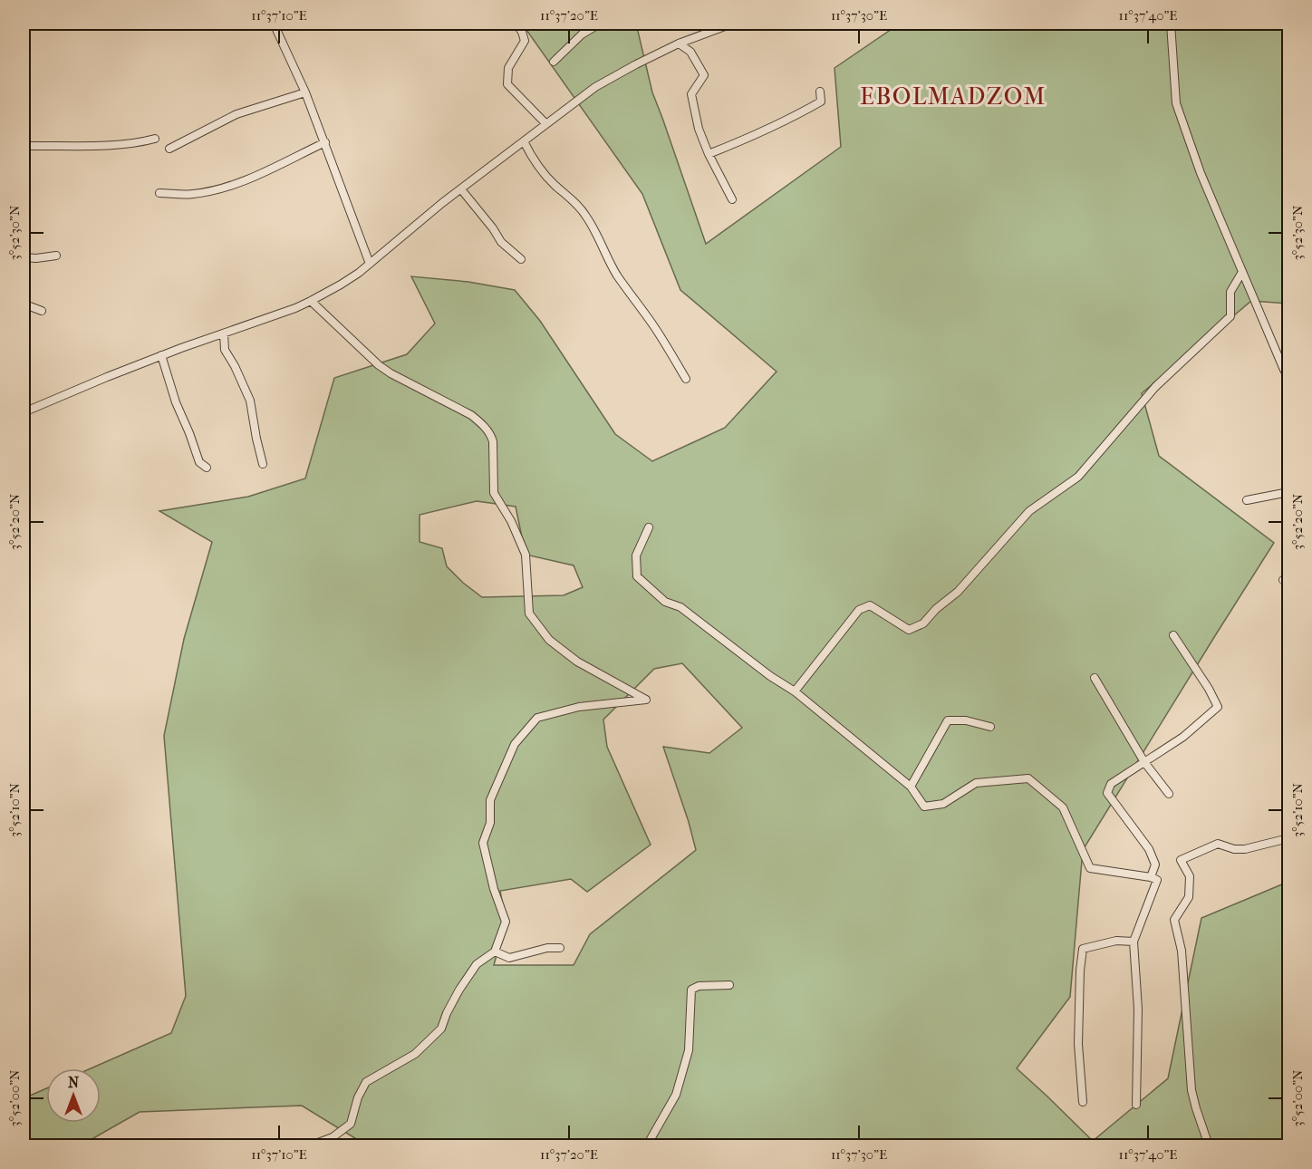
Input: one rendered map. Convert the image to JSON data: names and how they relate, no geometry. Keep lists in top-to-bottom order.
{
  "districts": ["EBOLMADZOM"],
  "north": "top",
  "coordinates": [
    "11°37'10\"E",
    "11°37'20\"E",
    "11°37'30\"E",
    "11°37'40\"E",
    "3°52'30\"N",
    "3°52'20\"N",
    "3°52'10\"N",
    "3°52'00\"N"
  ]
}
